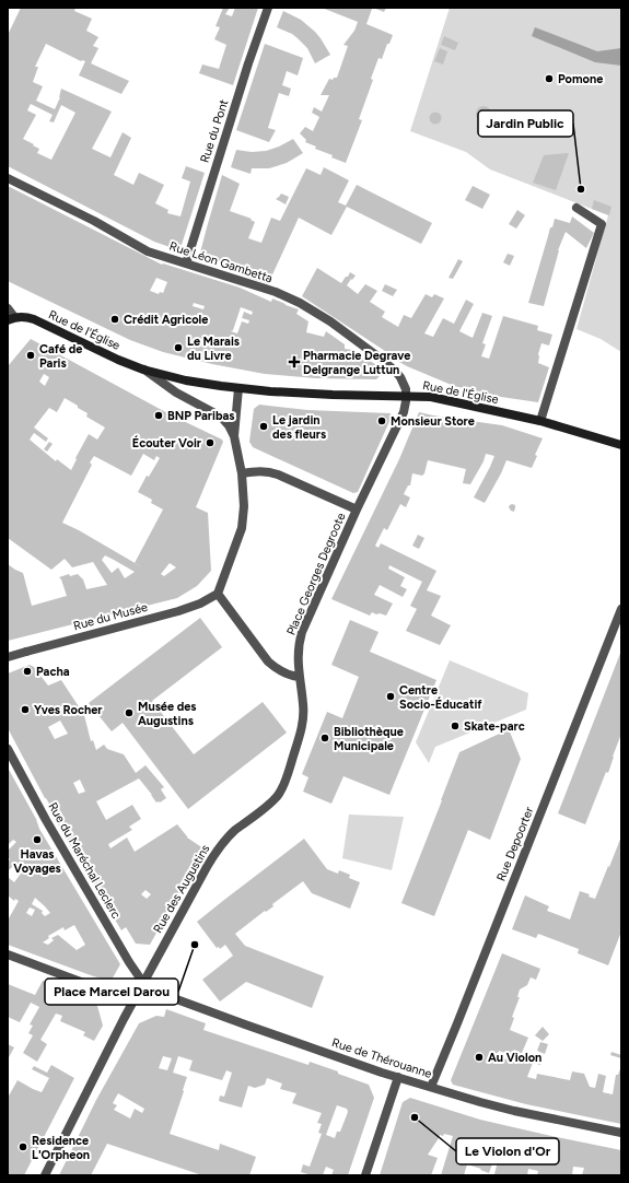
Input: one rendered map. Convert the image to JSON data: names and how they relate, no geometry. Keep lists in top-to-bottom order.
{
  "streets": {
    "main road": ["Rue de l'Église"],
    "street": [
      "Rue du Pont",
      "Rue Léon Gambetta",
      "Place Georges Degroote",
      "Rue du Musée",
      "Rue Depoorter",
      "Rue du Maréchal Leclerc",
      "Rue des Augustins",
      "Rue de Thérouanne"
    ]
  },
  "crossings": [
    ["Rue du Pont", "Rue Léon Gambetta"],
    ["Rue Léon Gambetta", "Rue de l'Église"],
    ["Rue de l'Église", "Place Georges Degroote"],
    ["Place Georges Degroote", "Rue des Augustins"],
    ["Rue Depoorter", "Rue de Thérouanne"],
    ["Rue du Maréchal Leclerc", "Rue des Augustins"],
    ["Rue du Maréchal Leclerc", "Rue de Thérouanne"],
    ["Rue des Augustins", "Rue de Thérouanne"]
  ],
  "places": {
    "other": [
      "Pomone",
      "Jardin Public",
      "Crédit Agricole",
      "Le Marais du Livre",
      "Café de Paris",
      "BNP Paribas",
      "Monsieur Store",
      "Le jardin des fleurs",
      "Écouter Voir",
      "Pacha",
      "Centre Socio-Éducatif",
      "Yves Rocher",
      "Musée des Augustins",
      "Skate-parc",
      "Bibliothèque Municipale",
      "Havas Voyages",
      "Place Marcel Darou",
      "Au Violon",
      "Le Violon d'Or",
      "Residence L'Orpheon"
    ],
    "health": ["Pharmacie Degrave Delgrange Luttun"]
  }
}
